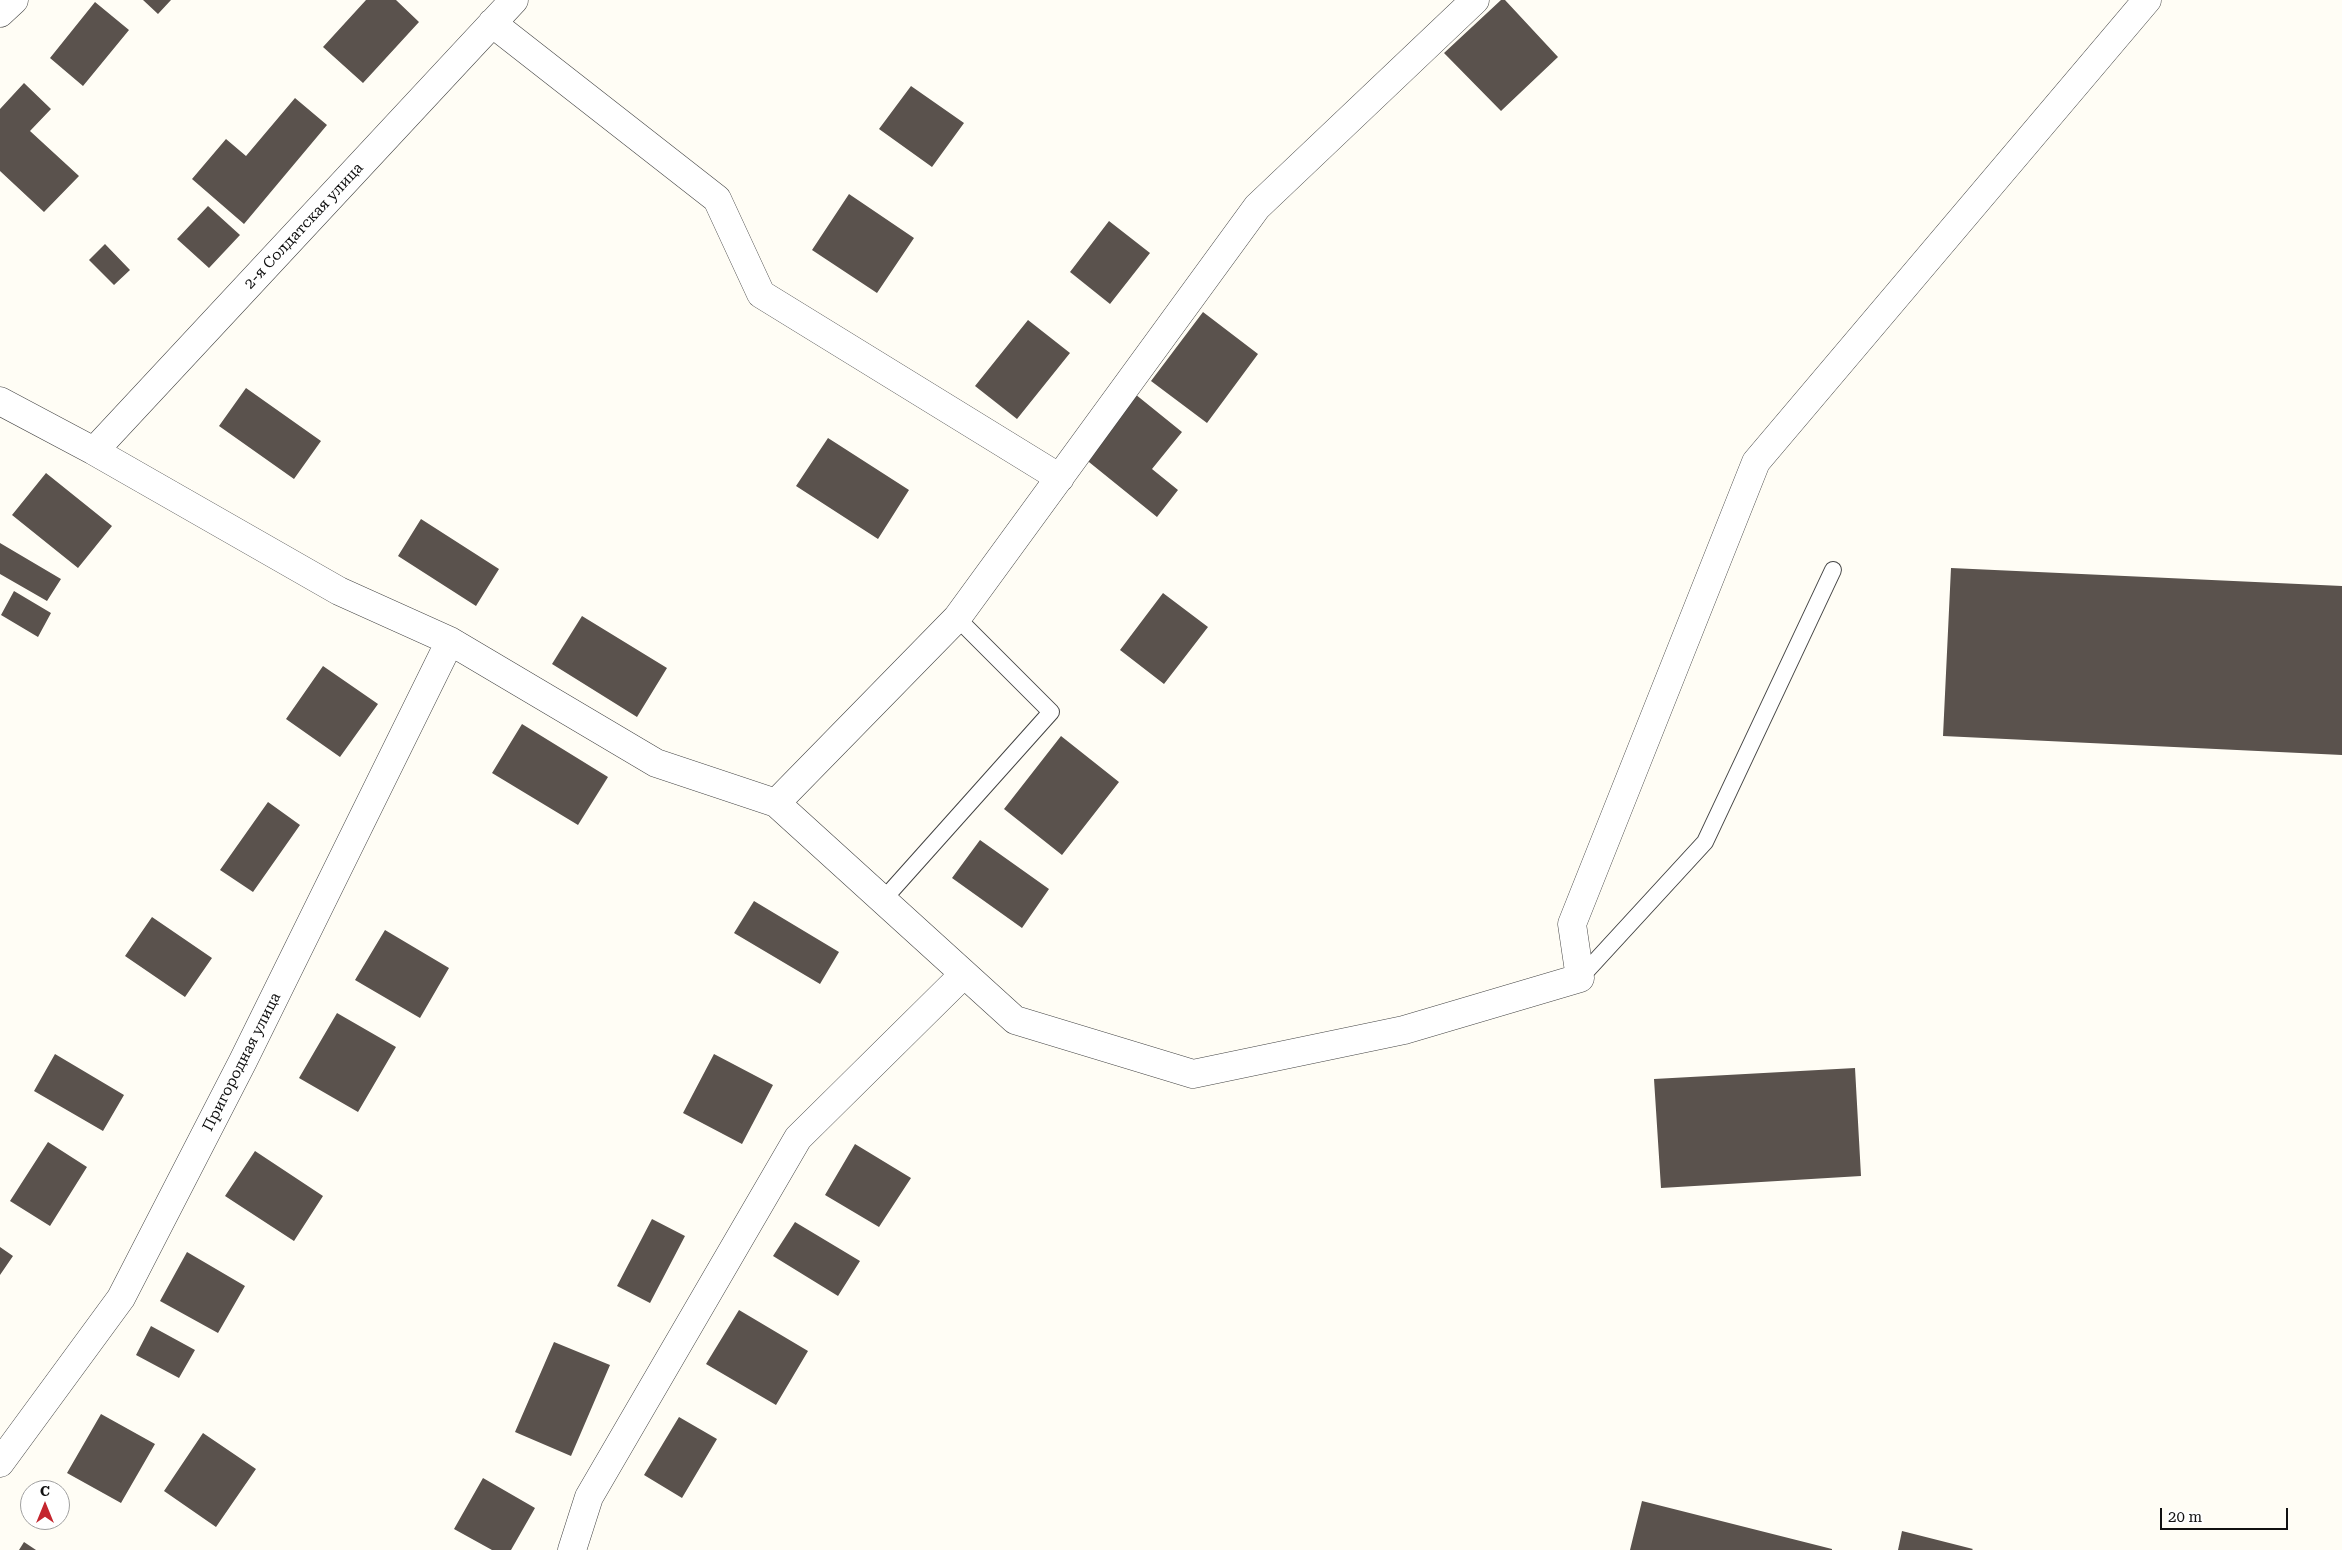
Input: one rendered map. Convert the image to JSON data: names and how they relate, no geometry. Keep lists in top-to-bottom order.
{
  "streets": {
    "street": ["2-я Солдатская улица", "Пригородная улица"]
  },
  "scale_bar": "20 m",
  "north": "top"
}
